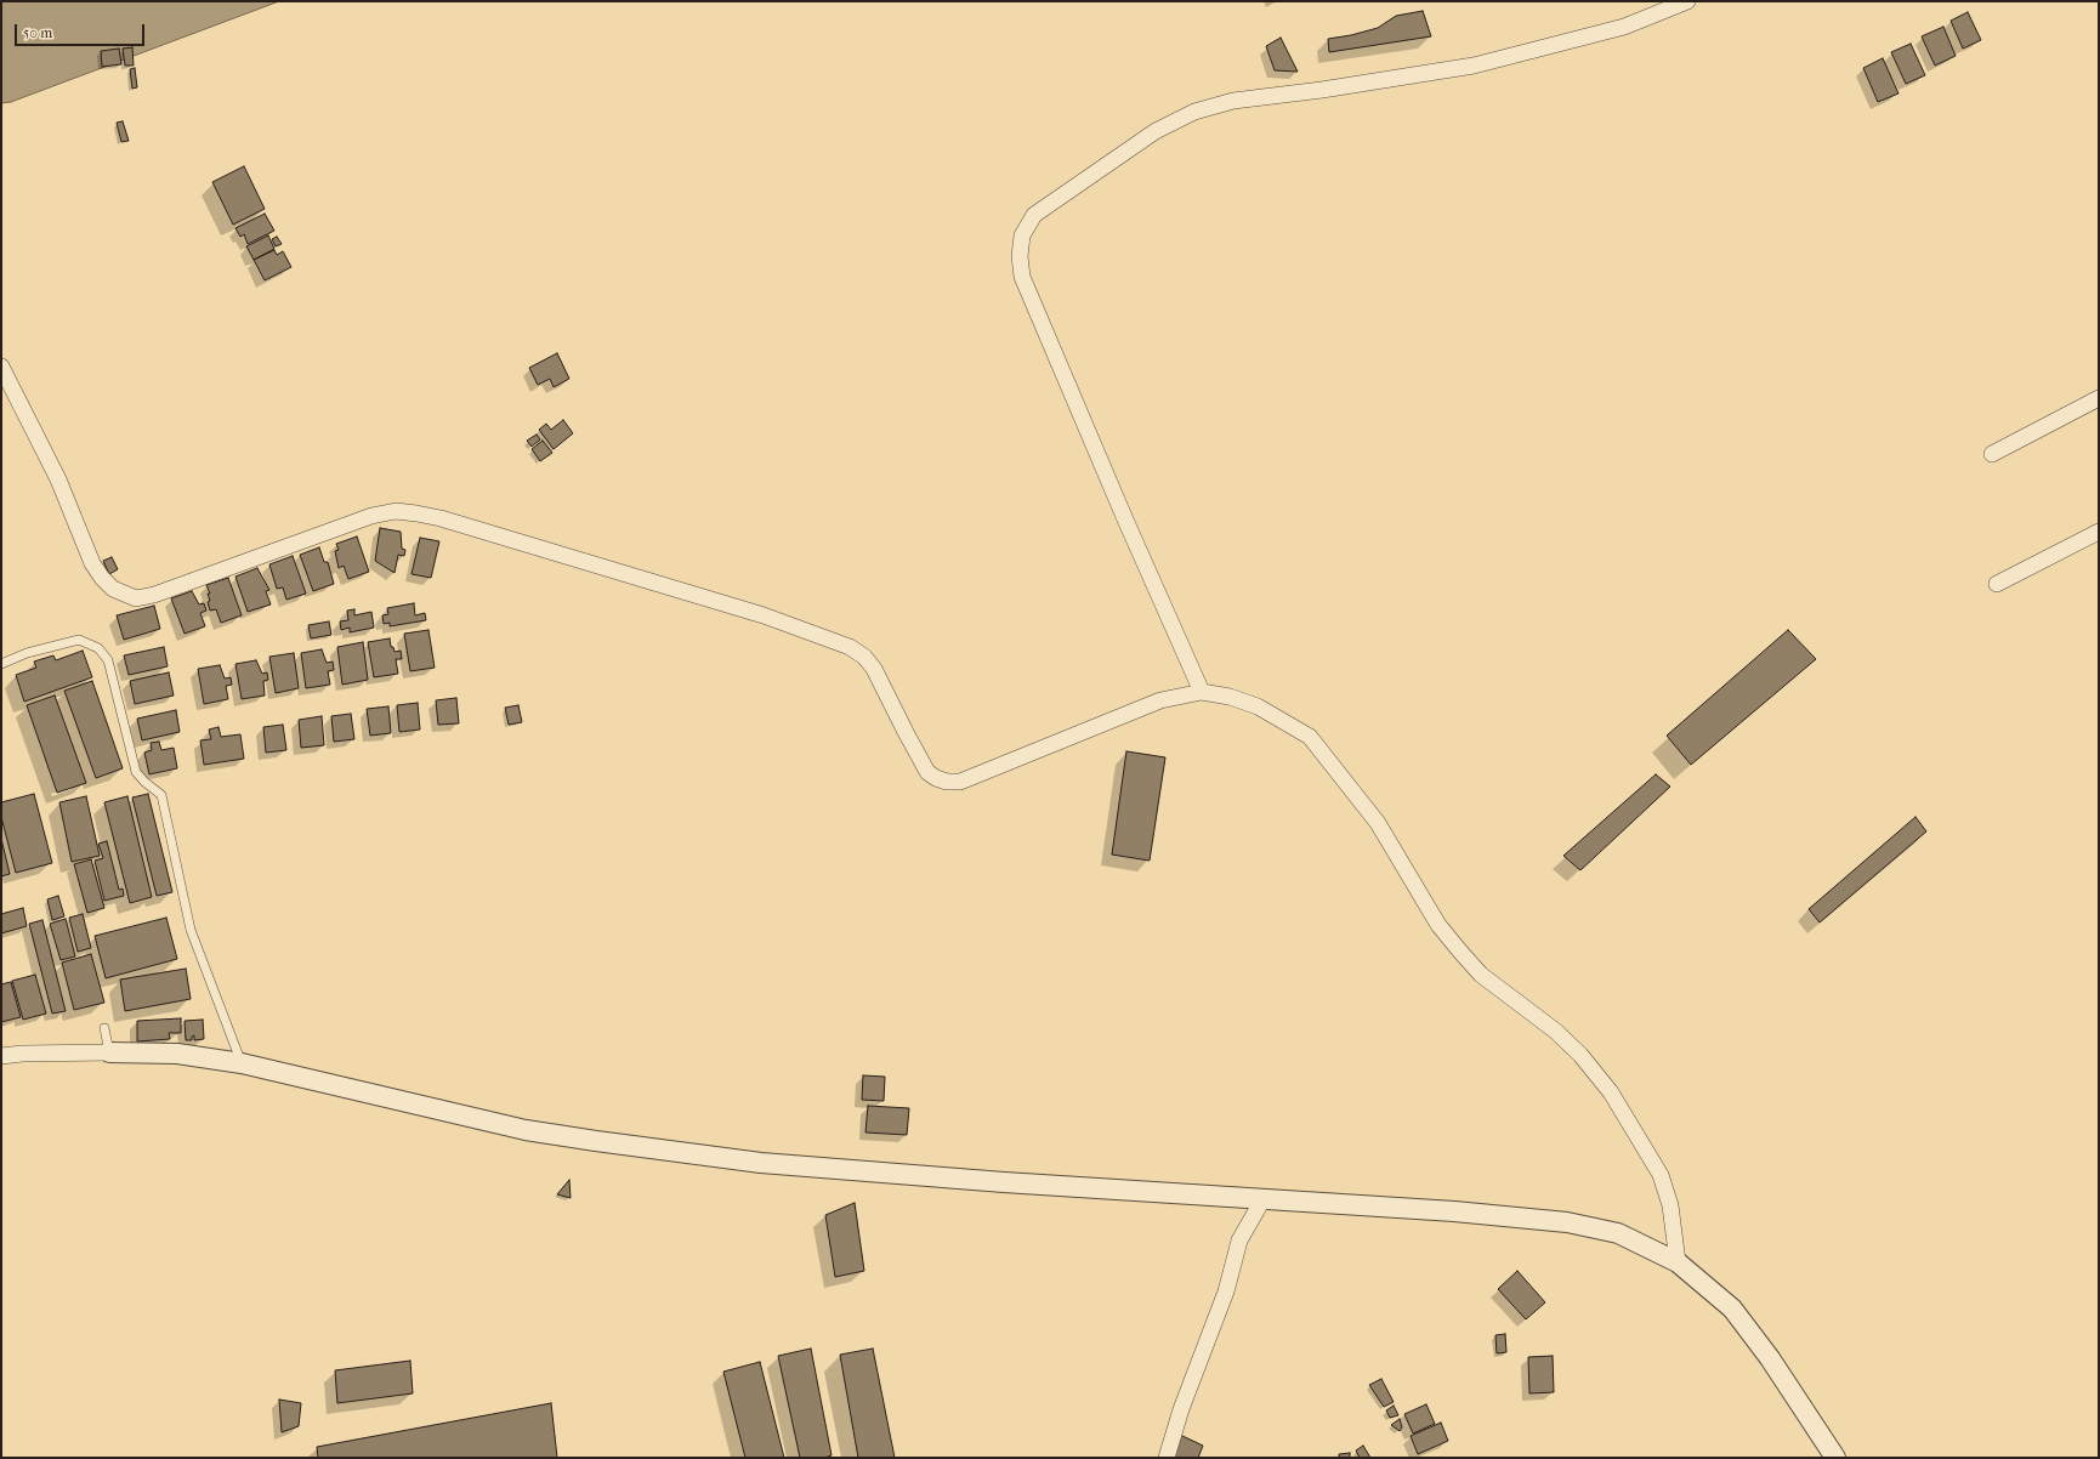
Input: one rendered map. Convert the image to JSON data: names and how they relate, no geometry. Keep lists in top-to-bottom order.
{
  "scale_bar": "50 m"
}
